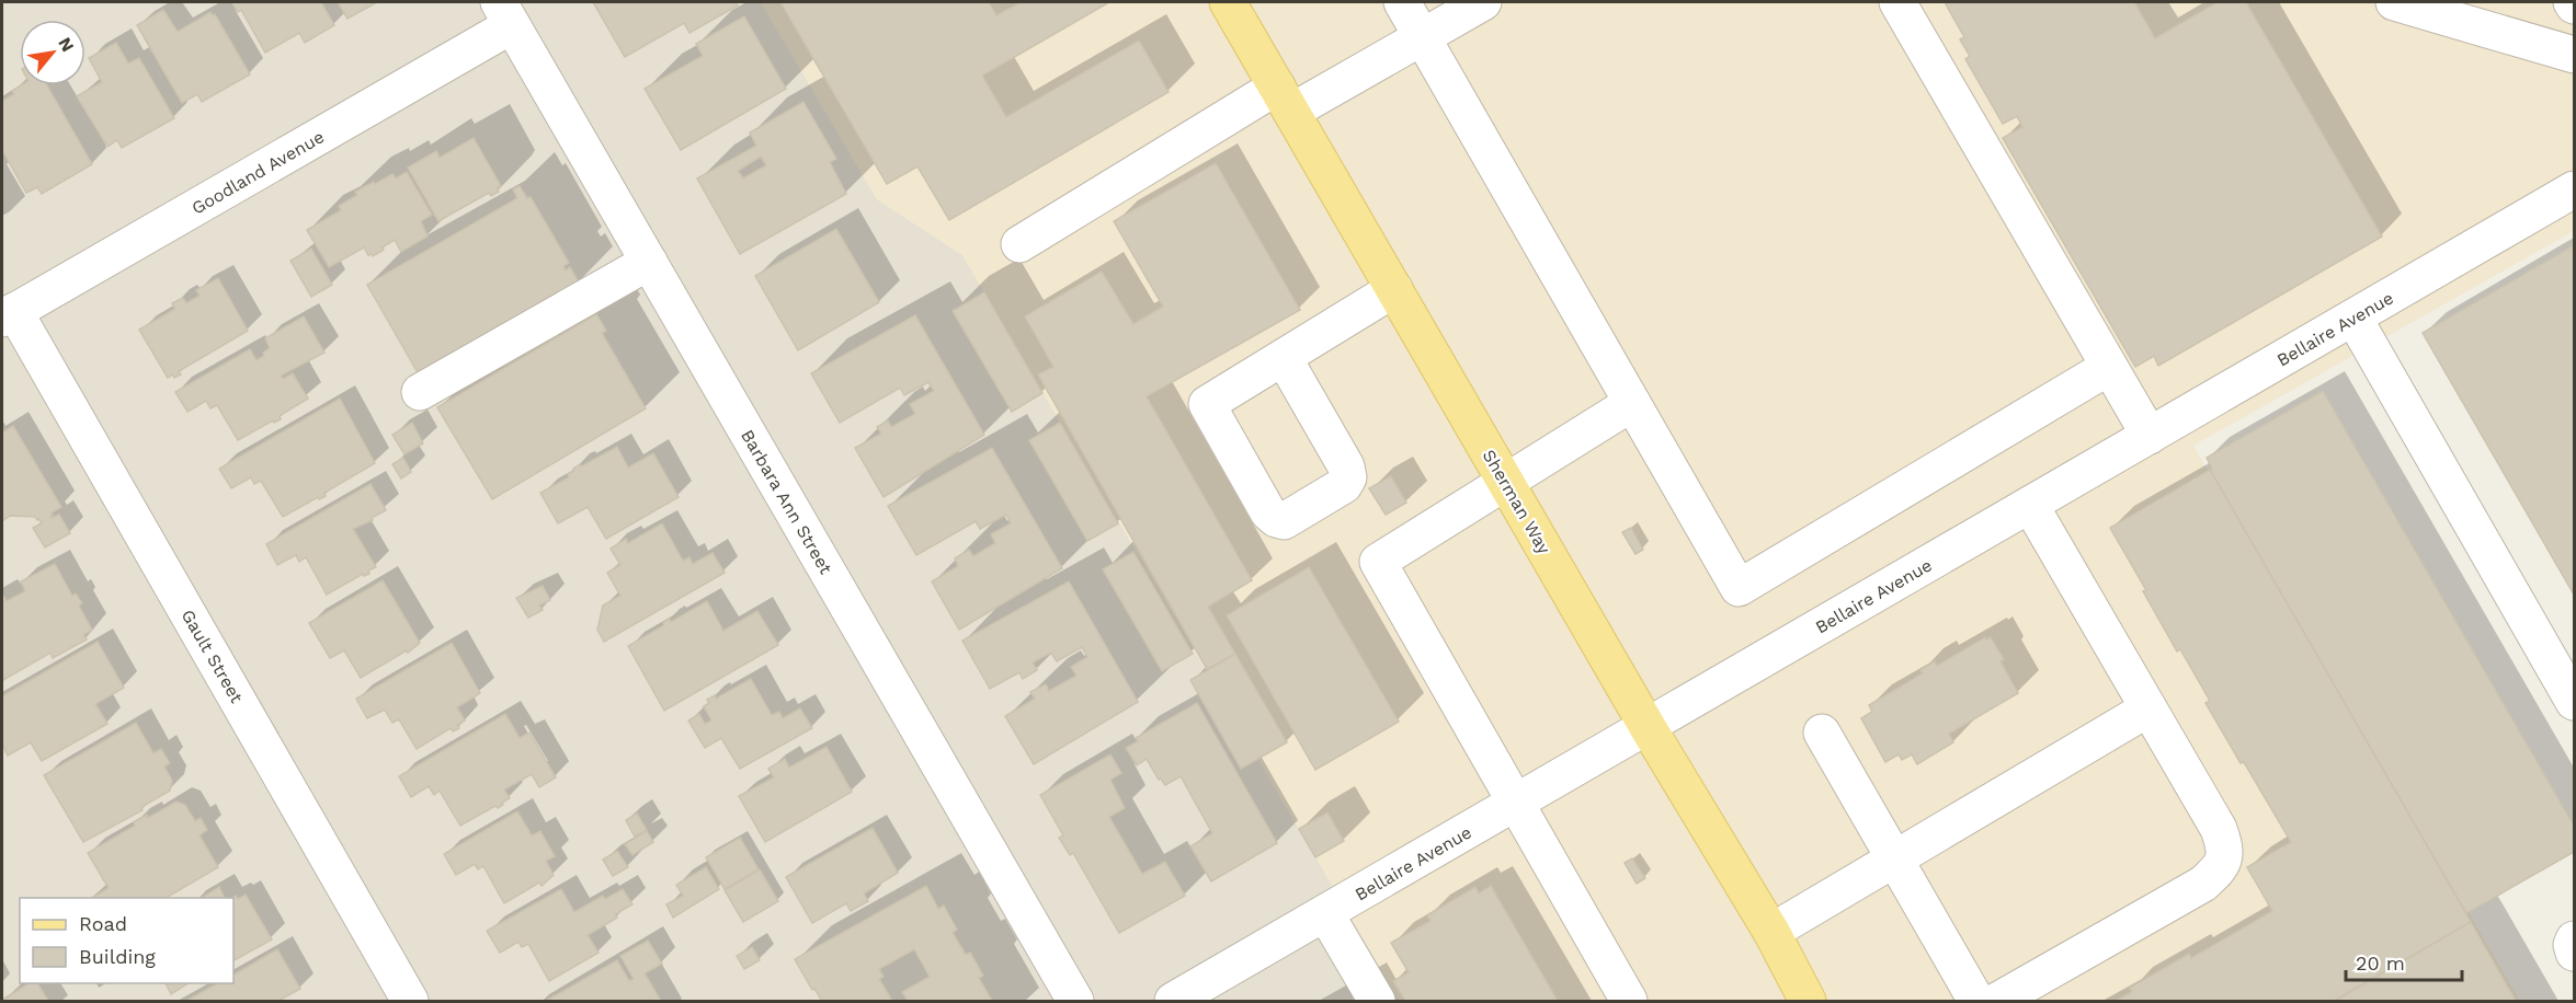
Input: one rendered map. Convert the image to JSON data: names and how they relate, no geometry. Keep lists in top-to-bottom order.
{
  "streets": {
    "main road": ["Sherman Way"],
    "street": [
      "Goodland Avenue",
      "Bellaire Avenue",
      "Barbara Ann Street",
      "Gault Street"
    ]
  },
  "crossings": [
    ["Goodland Avenue", "Barbara Ann Street"],
    ["Goodland Avenue", "Gault Street"],
    ["Bellaire Avenue", "Sherman Way"]
  ],
  "legend": ["Road", "Building"],
  "scale_bar": "20 m",
  "north": "top right"
}
